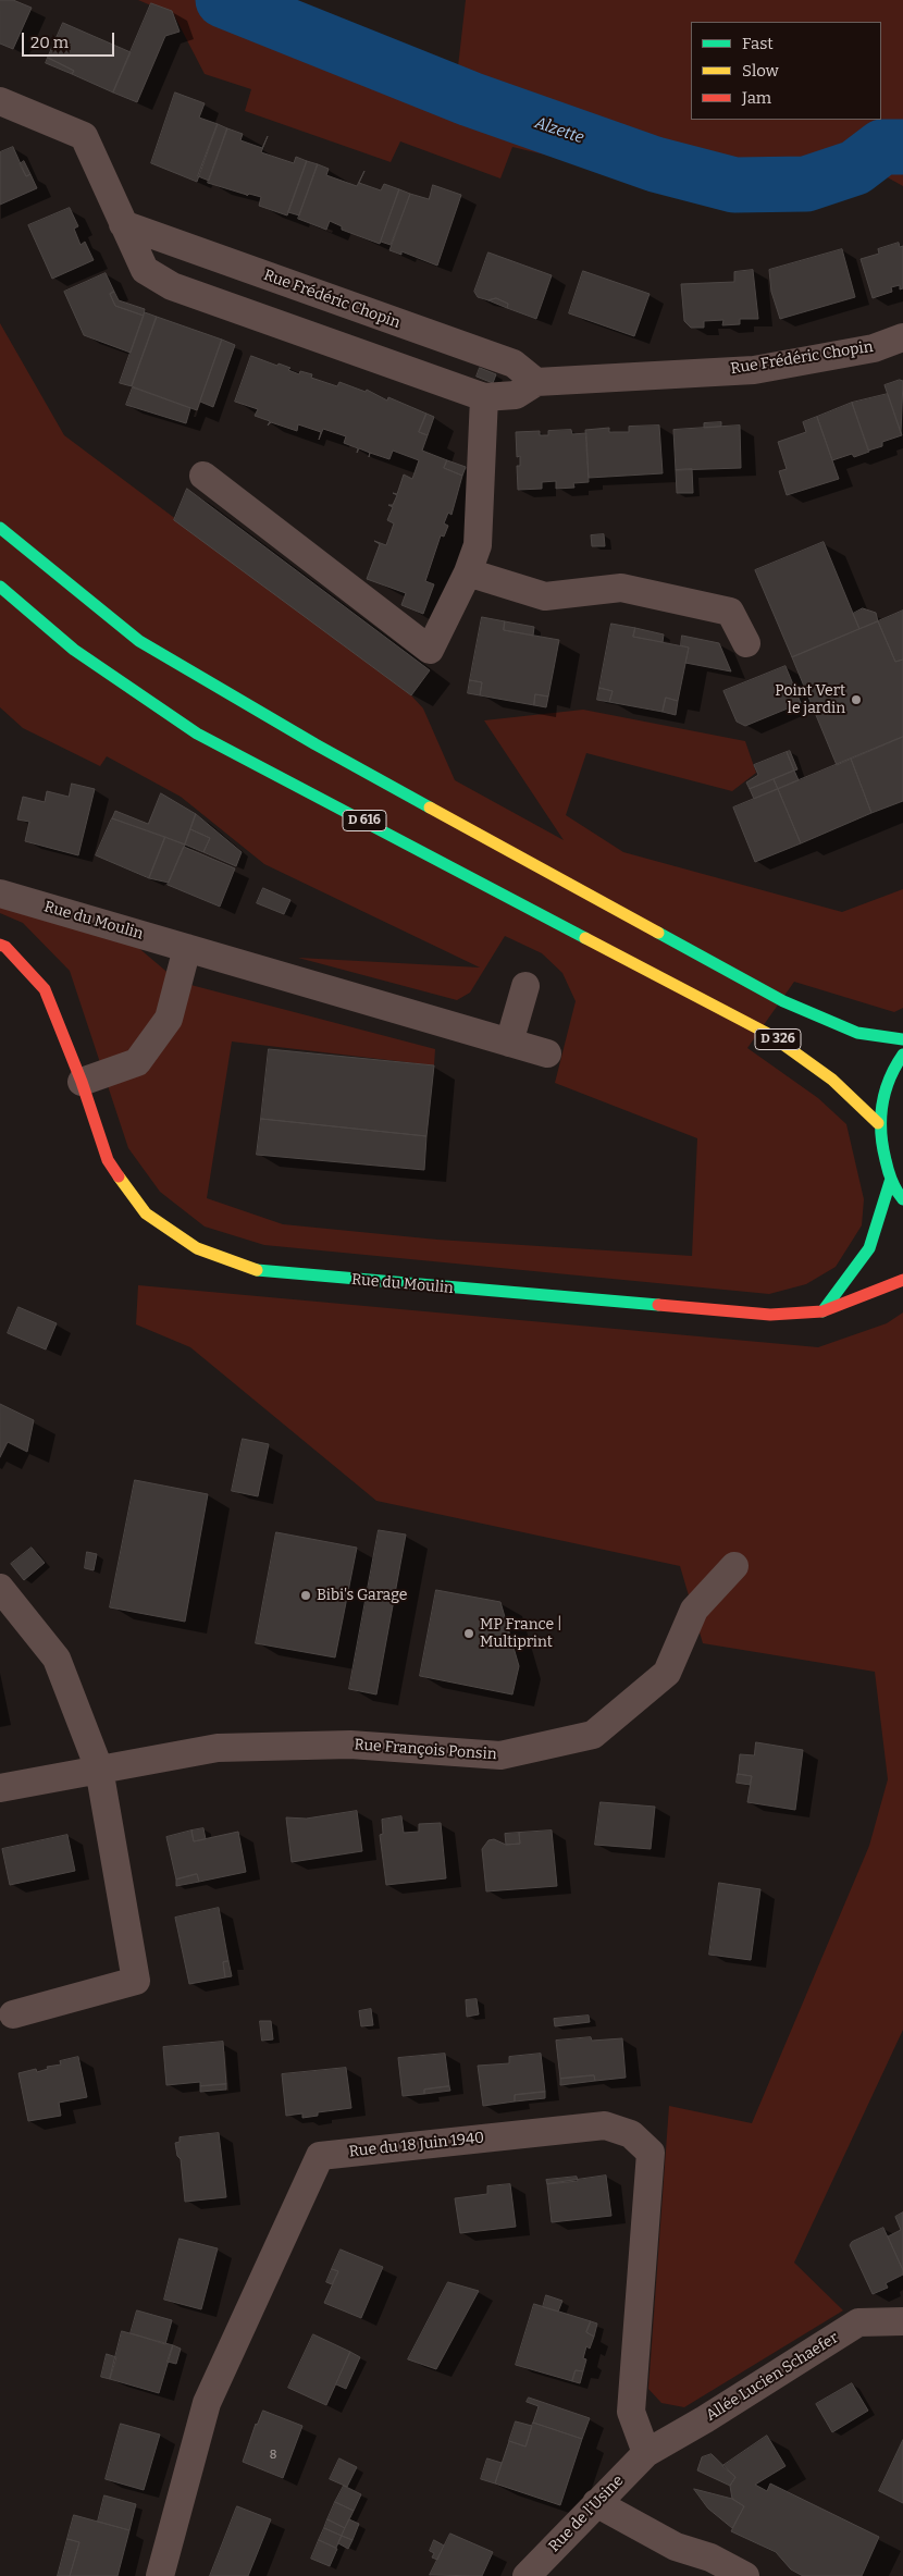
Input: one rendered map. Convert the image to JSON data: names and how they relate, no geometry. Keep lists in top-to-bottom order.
{
  "streets": {
    "main road": ["D 616", "Rue du Moulin", "D 326"],
    "street": [
      "Rue Frédéric Chopin",
      "Rue François Ponsin",
      "Rue du 18 Juin 1940",
      "Allée Lucien Schaefer",
      "Rue de l'Usine"
    ]
  },
  "crossings": [
    ["D 616", "D 326"],
    ["Rue du 18 Juin 1940", "Allée Lucien Schaefer"],
    ["Rue du 18 Juin 1940", "Rue de l'Usine"],
    ["Allée Lucien Schaefer", "Rue de l'Usine"]
  ],
  "water": ["Alzette"],
  "places": ["Point Vert le jardin", "Bibi's Garage", "MP France | Multiprint"],
  "house_numbers": ["8"],
  "legend": ["Fast", "Slow", "Jam"],
  "scale_bar": "20 m"
}
